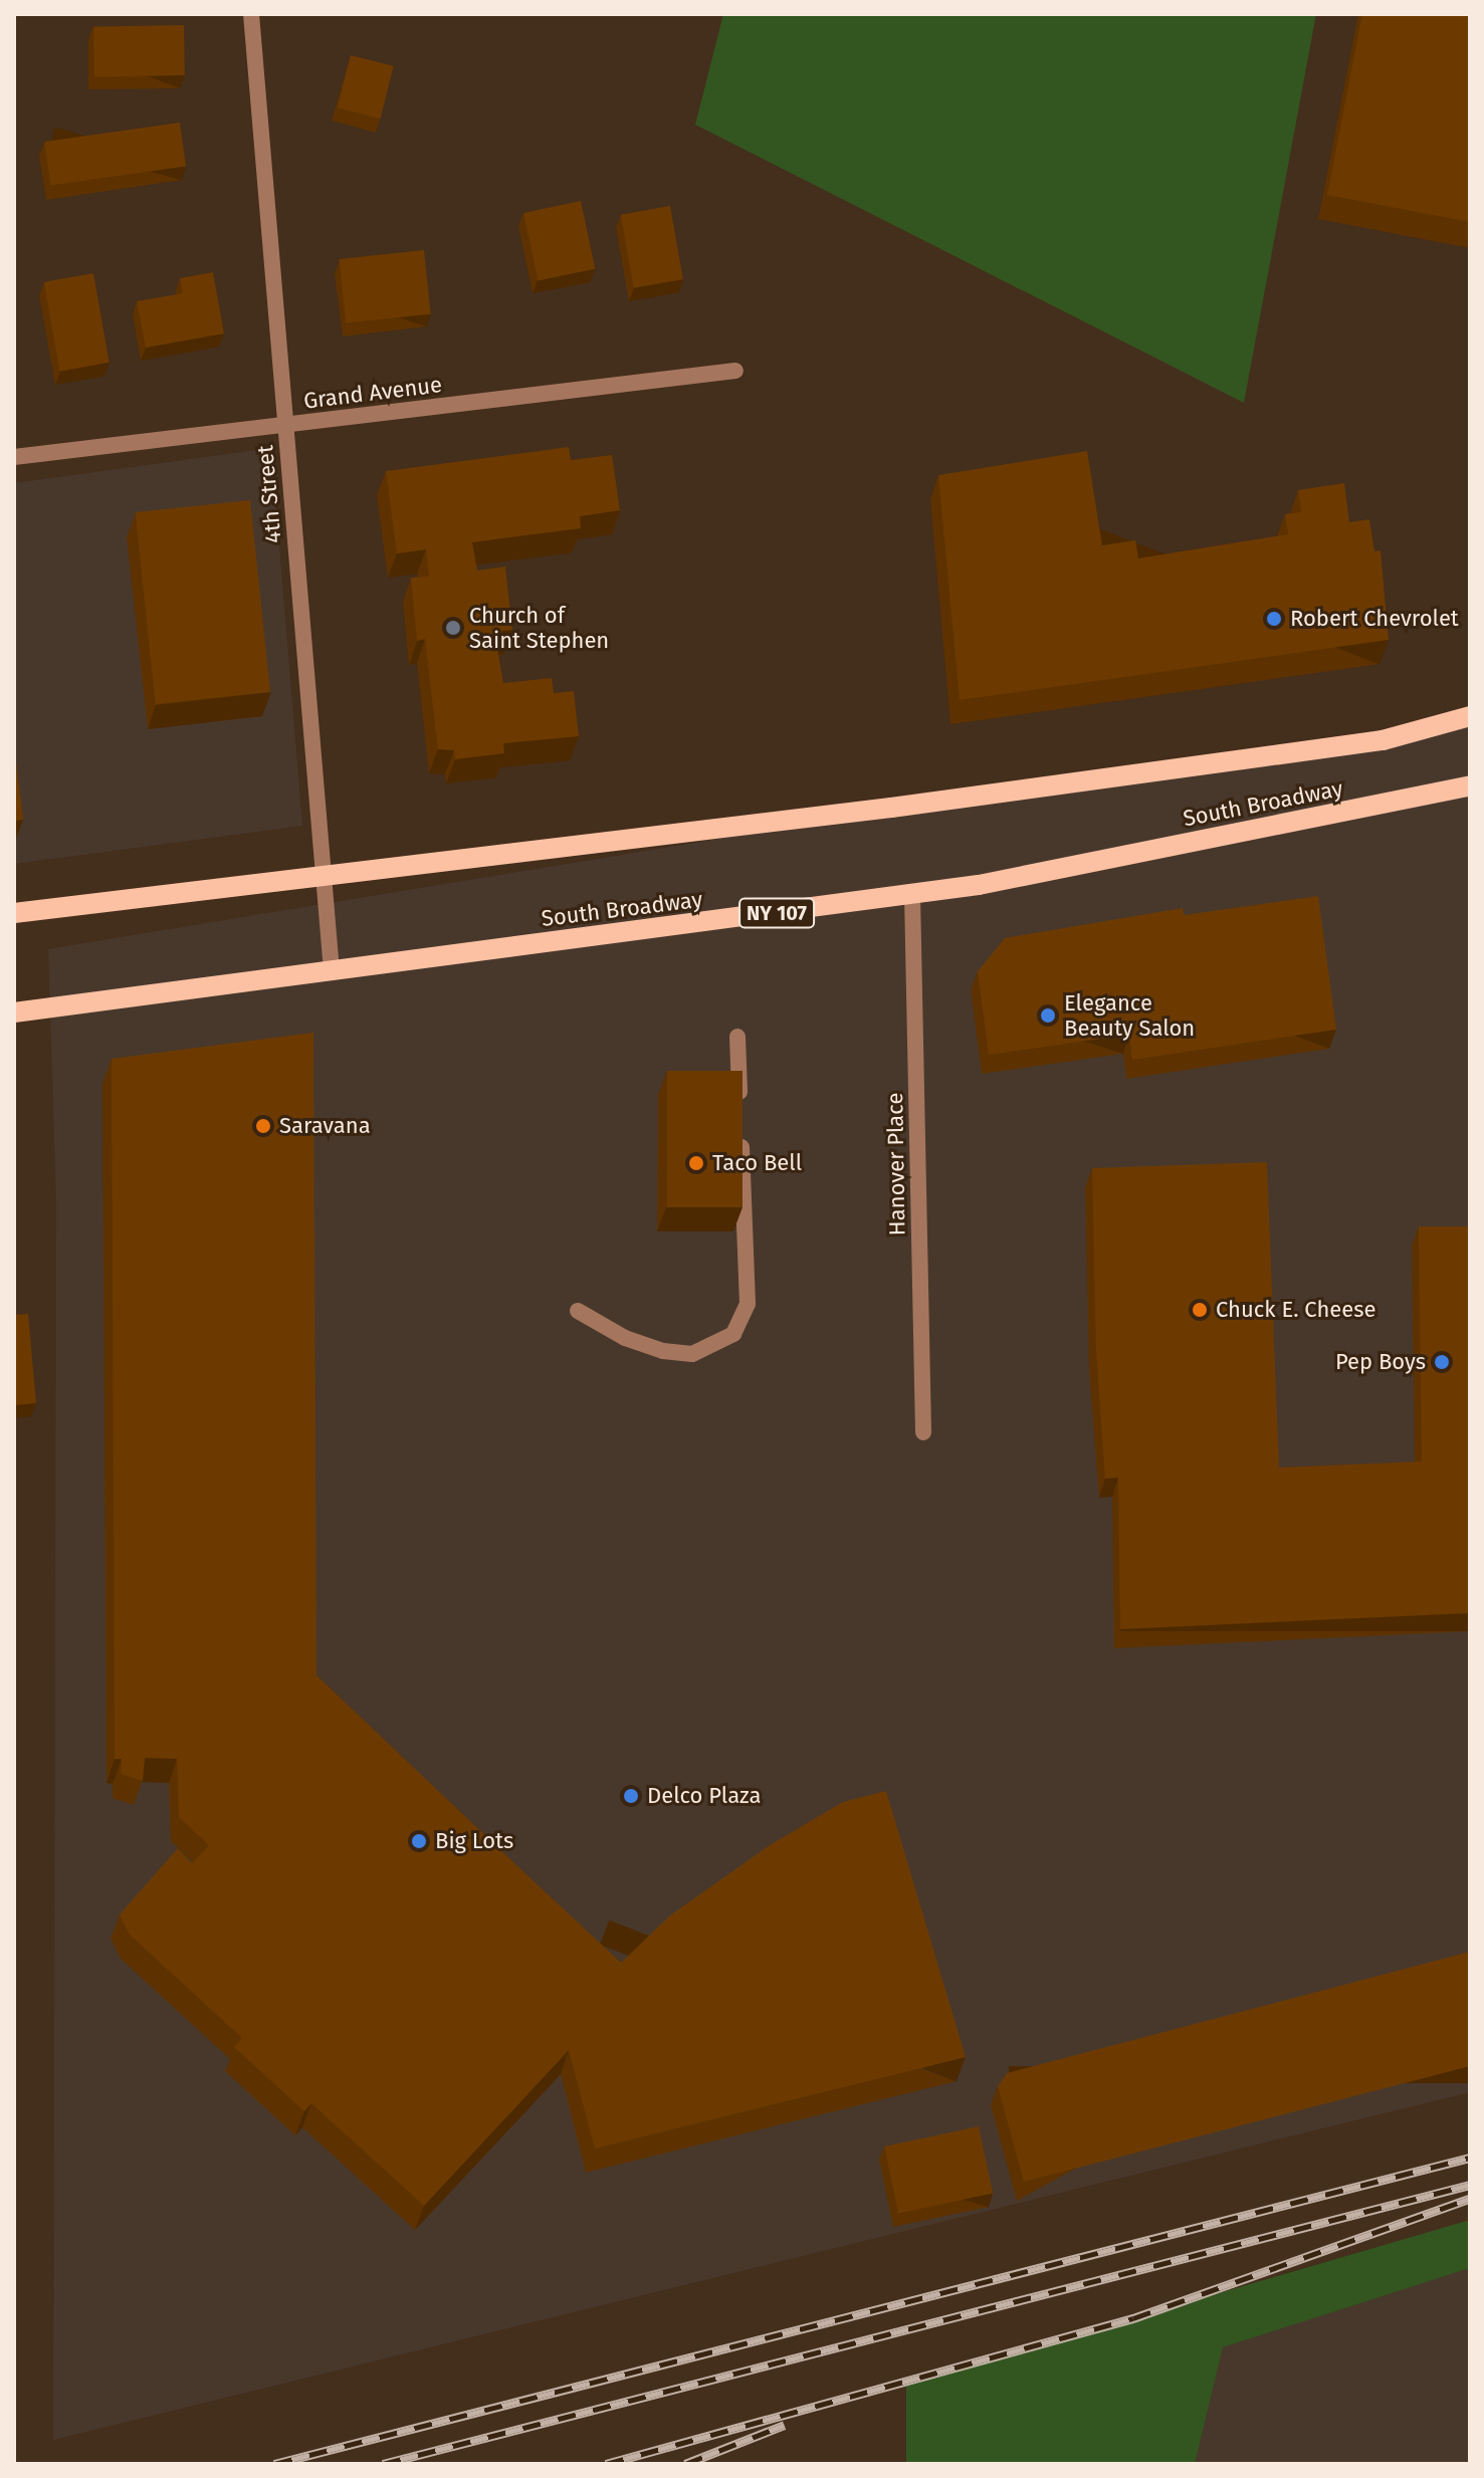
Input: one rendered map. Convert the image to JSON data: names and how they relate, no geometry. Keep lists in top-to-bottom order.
{
  "streets": {
    "main road": ["South Broadway", "NY 107"],
    "street": ["Grand Avenue", "4th Street", "Hanover Place"]
  },
  "crossings": [
    ["Grand Avenue", "4th Street"],
    ["4th Street", "South Broadway"],
    ["South Broadway", "Hanover Place"]
  ],
  "places": [
    "Robert Chevrolet",
    "Church of Saint Stephen",
    "Elegance Beauty Salon",
    "Saravana",
    "Taco Bell",
    "Chuck E. Cheese",
    "Pep Boys",
    "Delco Plaza",
    "Big Lots"
  ]
}
